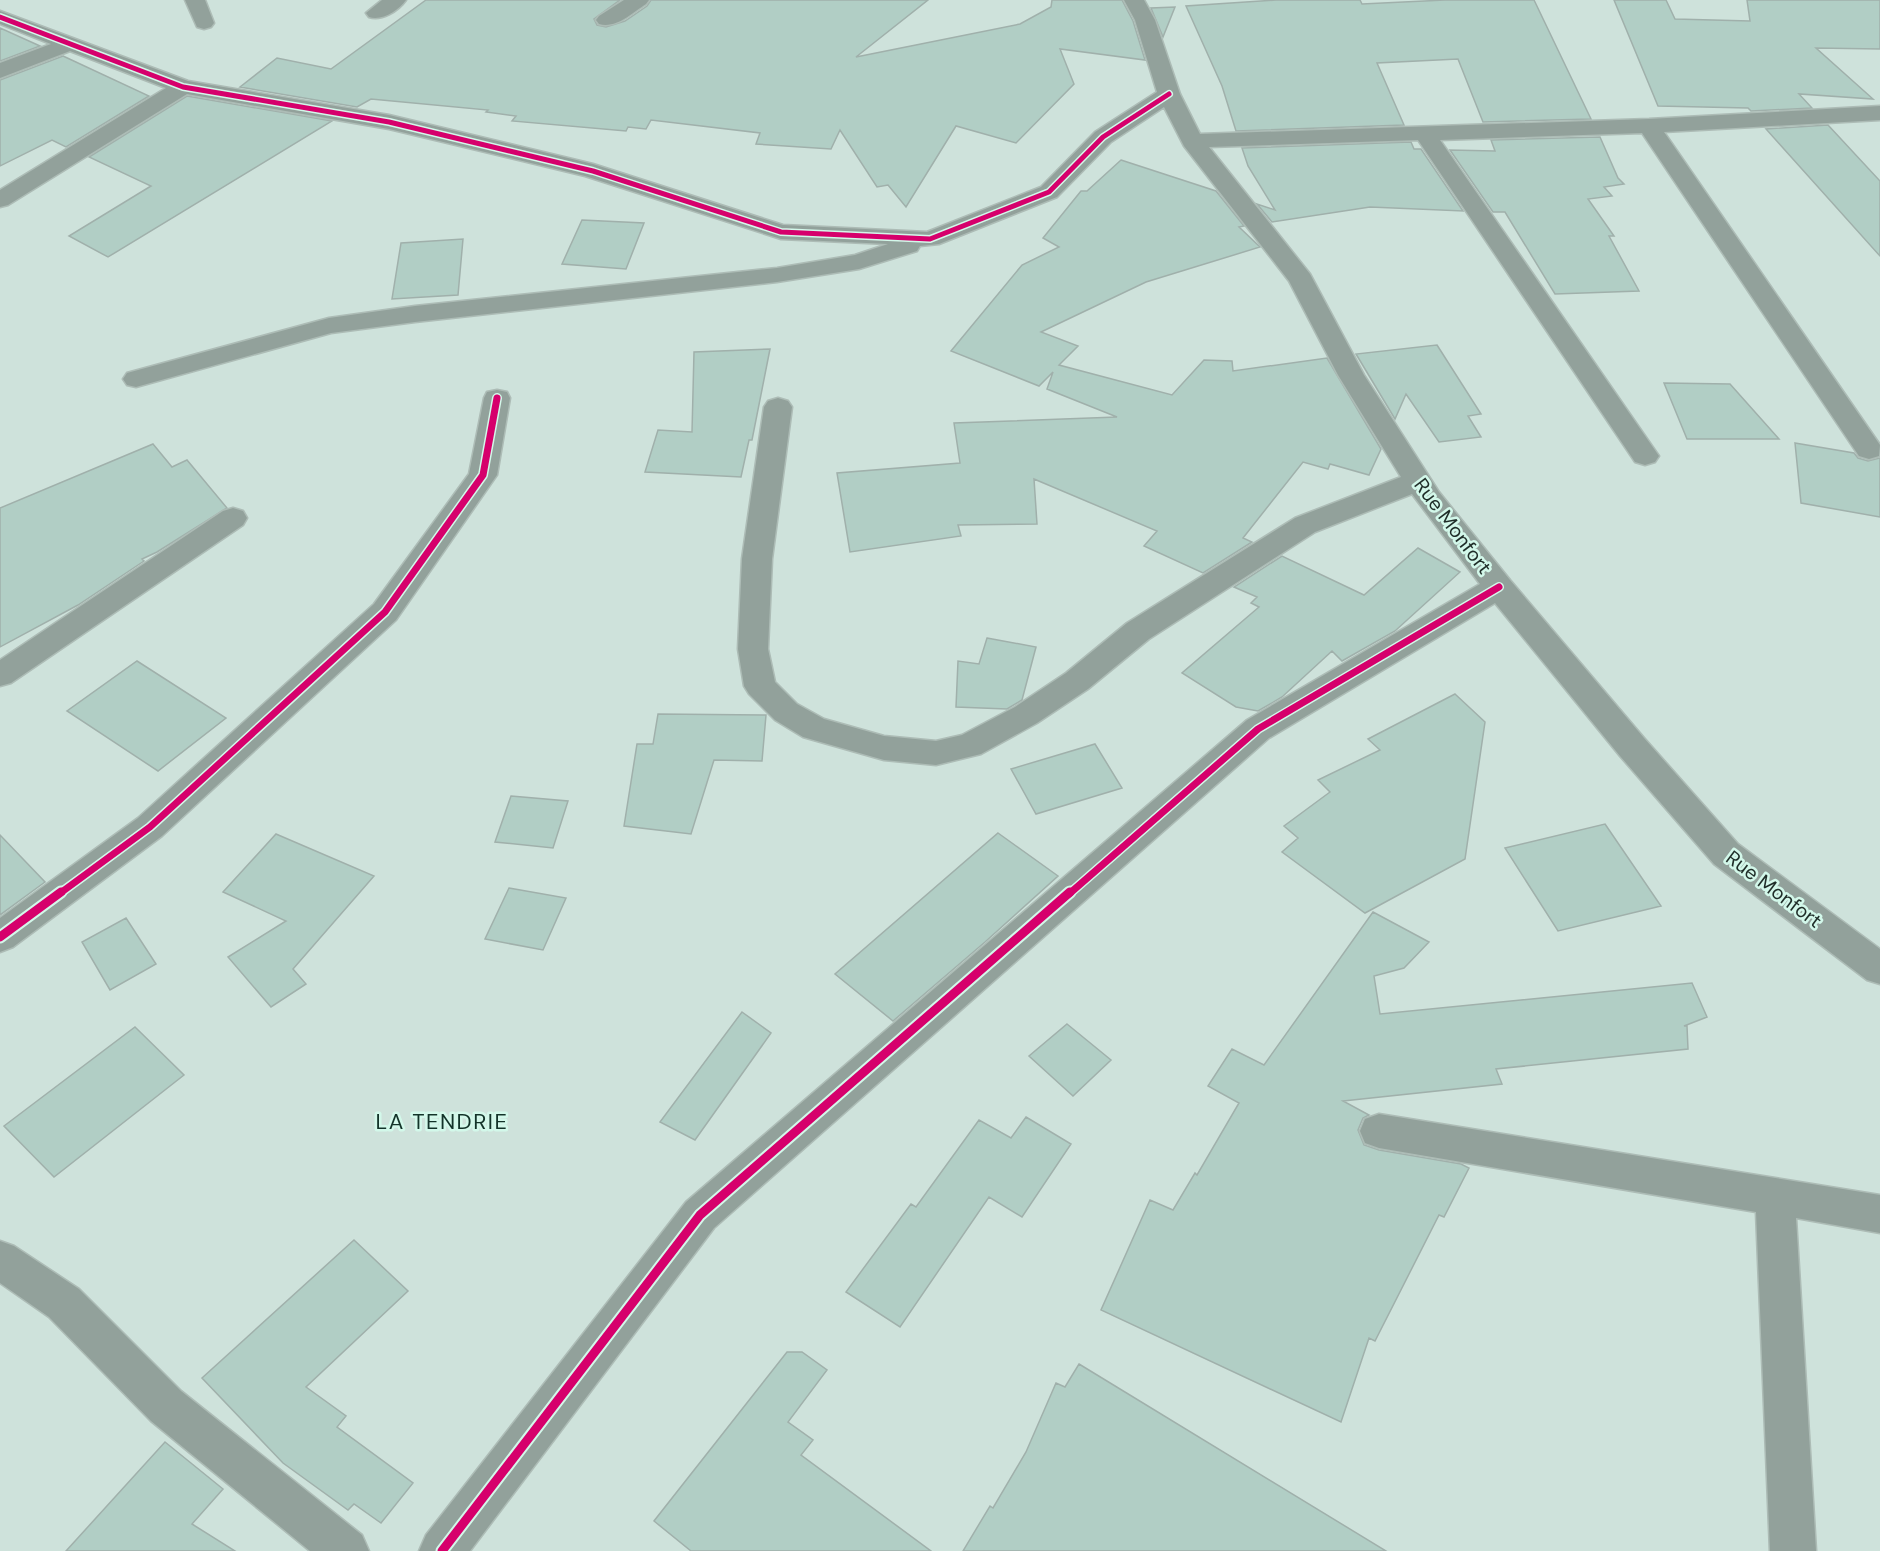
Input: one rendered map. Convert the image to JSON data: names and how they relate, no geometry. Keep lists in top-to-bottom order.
{
  "streets": {
    "street": ["Rue Monfort"]
  },
  "districts": ["LA TENDRIE"]
}
